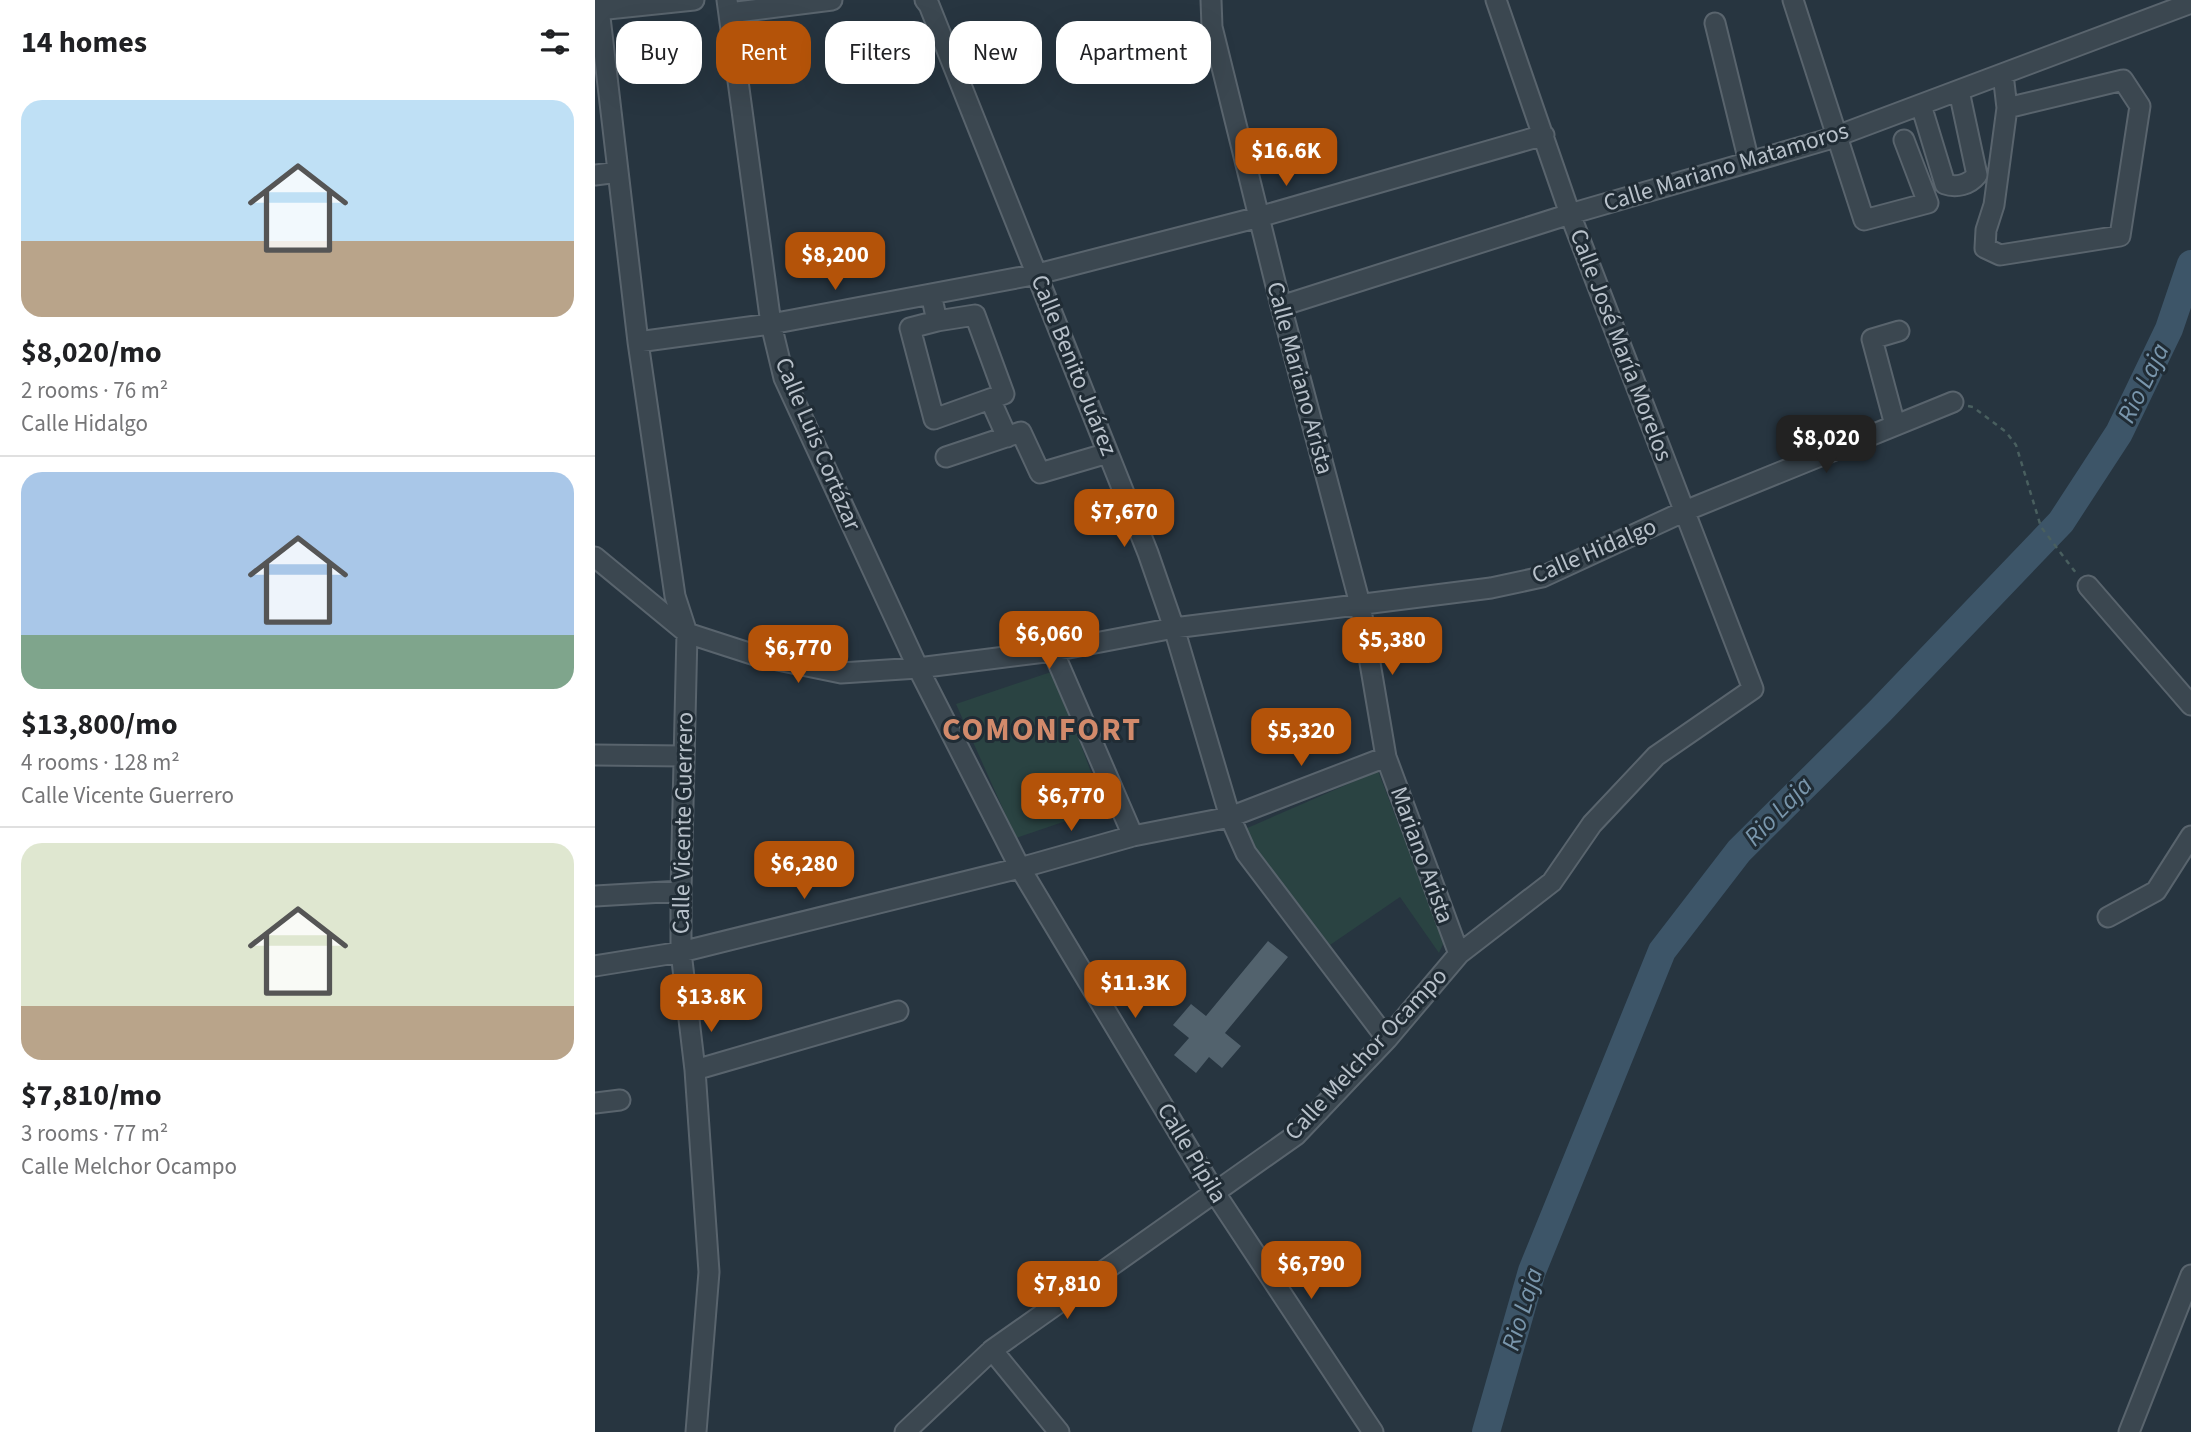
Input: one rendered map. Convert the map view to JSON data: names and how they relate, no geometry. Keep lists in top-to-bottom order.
{
  "streets": {
    "street": [
      "Calle Mariano Matamoros",
      "Calle José María Morelos",
      "Calle Benito Juárez",
      "Calle Mariano Arista",
      "Calle Luis Cortázar",
      "Calle Hidalgo",
      "Calle Vicente Guerrero",
      "Mariano Arista",
      "Calle Melchor Ocampo",
      "Calle Pípila"
    ]
  },
  "crossings": [
    ["Calle Mariano Matamoros", "Calle José María Morelos"],
    ["Calle Mariano Matamoros", "Calle Mariano Arista"],
    ["Calle José María Morelos", "Calle Hidalgo"],
    ["Calle José María Morelos", "Calle Melchor Ocampo"],
    ["Calle Benito Juárez", "Calle Hidalgo"],
    ["Calle Benito Juárez", "Calle Melchor Ocampo"],
    ["Calle Mariano Arista", "Calle Hidalgo"],
    ["Calle Mariano Arista", "Mariano Arista"],
    ["Calle Luis Cortázar", "Calle Hidalgo"],
    ["Calle Luis Cortázar", "Calle Pípila"],
    ["Calle Hidalgo", "Calle Vicente Guerrero"],
    ["Mariano Arista", "Calle Melchor Ocampo"],
    ["Calle Melchor Ocampo", "Calle Pípila"]
  ],
  "districts": ["COMONFORT"],
  "water": ["Rio Laja"],
  "page": {
    "heading": "14 homes",
    "chip": [
      "Buy",
      "Rent",
      "Filters",
      "New",
      "Apartment"
    ],
    "list": [
      {
        "name": "$8,020/mo",
        "note": "2 rooms · 76 m² · Calle Hidalgo"
      },
      {
        "name": "$13,800/mo",
        "note": "4 rooms · 128 m² · Calle Vicente Guerrero"
      },
      {
        "name": "$7,810/mo",
        "note": "3 rooms · 77 m² · Calle Melchor Ocampo"
      }
    ],
    "price": [
      "$16.6K",
      "$8,200",
      "$8,020",
      "$7,670",
      "$6,060",
      "$5,380",
      "$6,770",
      "$5,320",
      "$6,770",
      "$6,280",
      "$11.3K",
      "$13.8K",
      "$6,790",
      "$7,810"
    ]
  }
}
